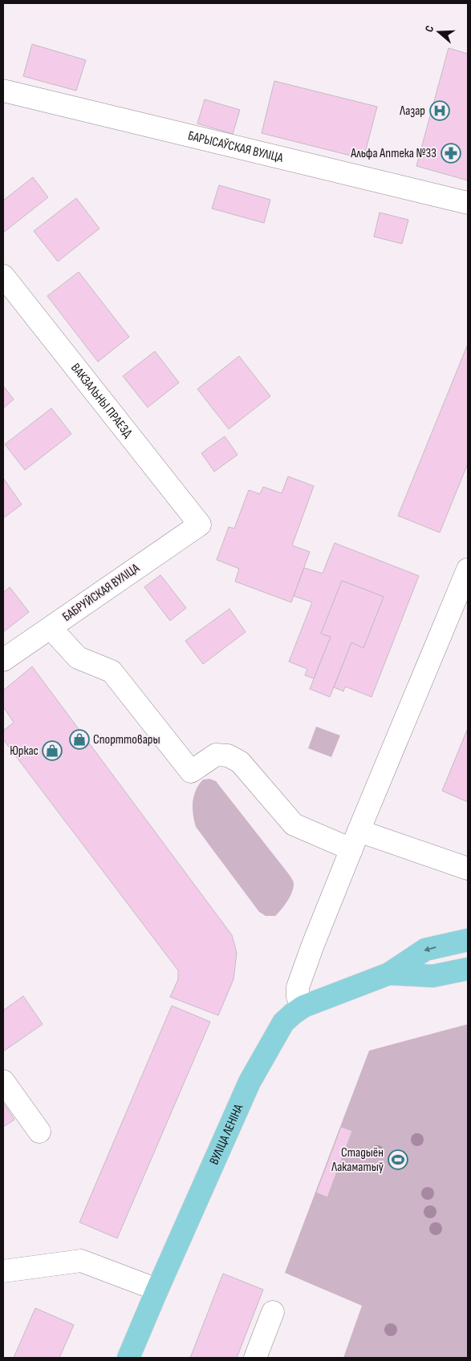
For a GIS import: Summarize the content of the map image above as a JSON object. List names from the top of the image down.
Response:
{
  "streets": {
    "main road": ["ВУЛІЦА ЛЕНІНА"],
    "street": ["БАРЫСАЎСКАЯ ВУЛІЦА", "ВАКЗАЛЬНЫ ПРАЕЗД", "БАБРУЙСКАЯ ВУЛІЦА"]
  },
  "crossings": [
    ["ВАКЗАЛЬНЫ ПРАЕЗД", "БАБРУЙСКАЯ ВУЛІЦА"]
  ],
  "places": {
    "hospital": ["Лазар"],
    "pharmacy": ["Альфа Аптека №33"],
    "shop": ["Спорттовары", "Юркас"],
    "sports": ["Стадыён Лакаматыў"]
  },
  "north": "left"
}
